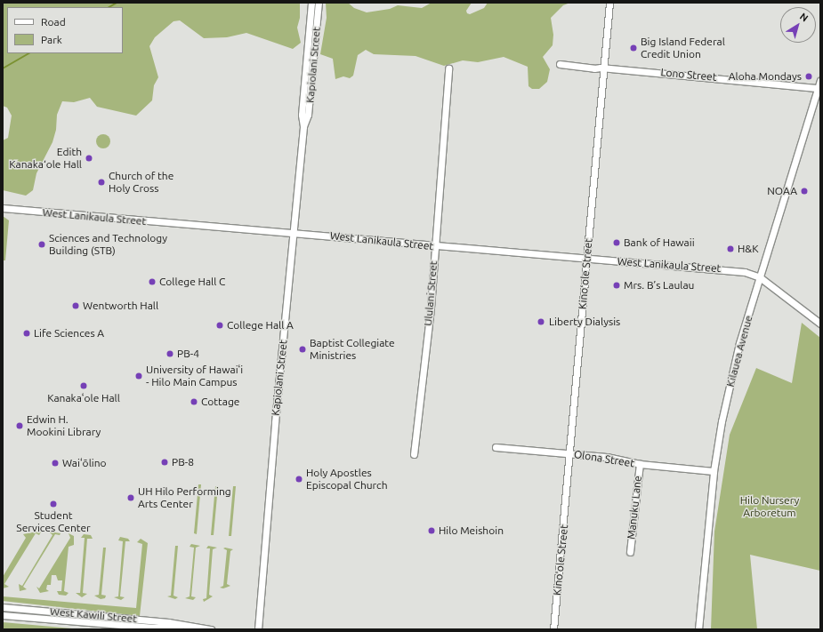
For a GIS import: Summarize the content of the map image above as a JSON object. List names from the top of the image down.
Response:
{
  "streets": {
    "street": [
      "Kapiolani Street",
      "Lono Street",
      "West Lanikaula Street",
      "Kinoʻole Street",
      "Ululani Street",
      "Kilauea Avenue",
      "Olona Street",
      "Manuku Lane",
      "West Kawili Street"
    ]
  },
  "crossings": [
    ["Kapiolani Street", "West Lanikaula Street"],
    ["Lono Street", "Kinoʻole Street"],
    ["Lono Street", "Kilauea Avenue"],
    ["West Lanikaula Street", "Kinoʻole Street"],
    ["West Lanikaula Street", "Ululani Street"],
    ["West Lanikaula Street", "Kilauea Avenue"],
    ["Kinoʻole Street", "Olona Street"],
    ["Kilauea Avenue", "Olona Street"],
    ["Olona Street", "Manuku Lane"]
  ],
  "parks": ["Hilo Nursery Arboretum"],
  "places": [
    "Big Island Federal Credit Union",
    "Aloha Mondays",
    "Edith Kanaka‘ole Hall",
    "Church of the Holy Cross",
    "NOAA",
    "Bank of Hawaii",
    "Sciences and Technology Building (STB)",
    "H&K",
    "College Hall C",
    "Mrs. B’s Laulau",
    "Wentworth Hall",
    "Liberty Dialysis",
    "College Hall A",
    "Life Sciences A",
    "Baptist Collegiate Ministries",
    "PB-4",
    "University of Hawaiʻi - Hilo Main Campus",
    "Kanakaʻole Hall",
    "Cottage",
    "Edwin H. Mookini Library",
    "PB-8",
    "Waiʻōlino",
    "Holy Apostles Episcopal Church",
    "UH Hilo Performing Arts Center",
    "Student Services Center",
    "Hilo Meishoin"
  ],
  "legend": ["Road", "Park"],
  "north": "top right"
}
